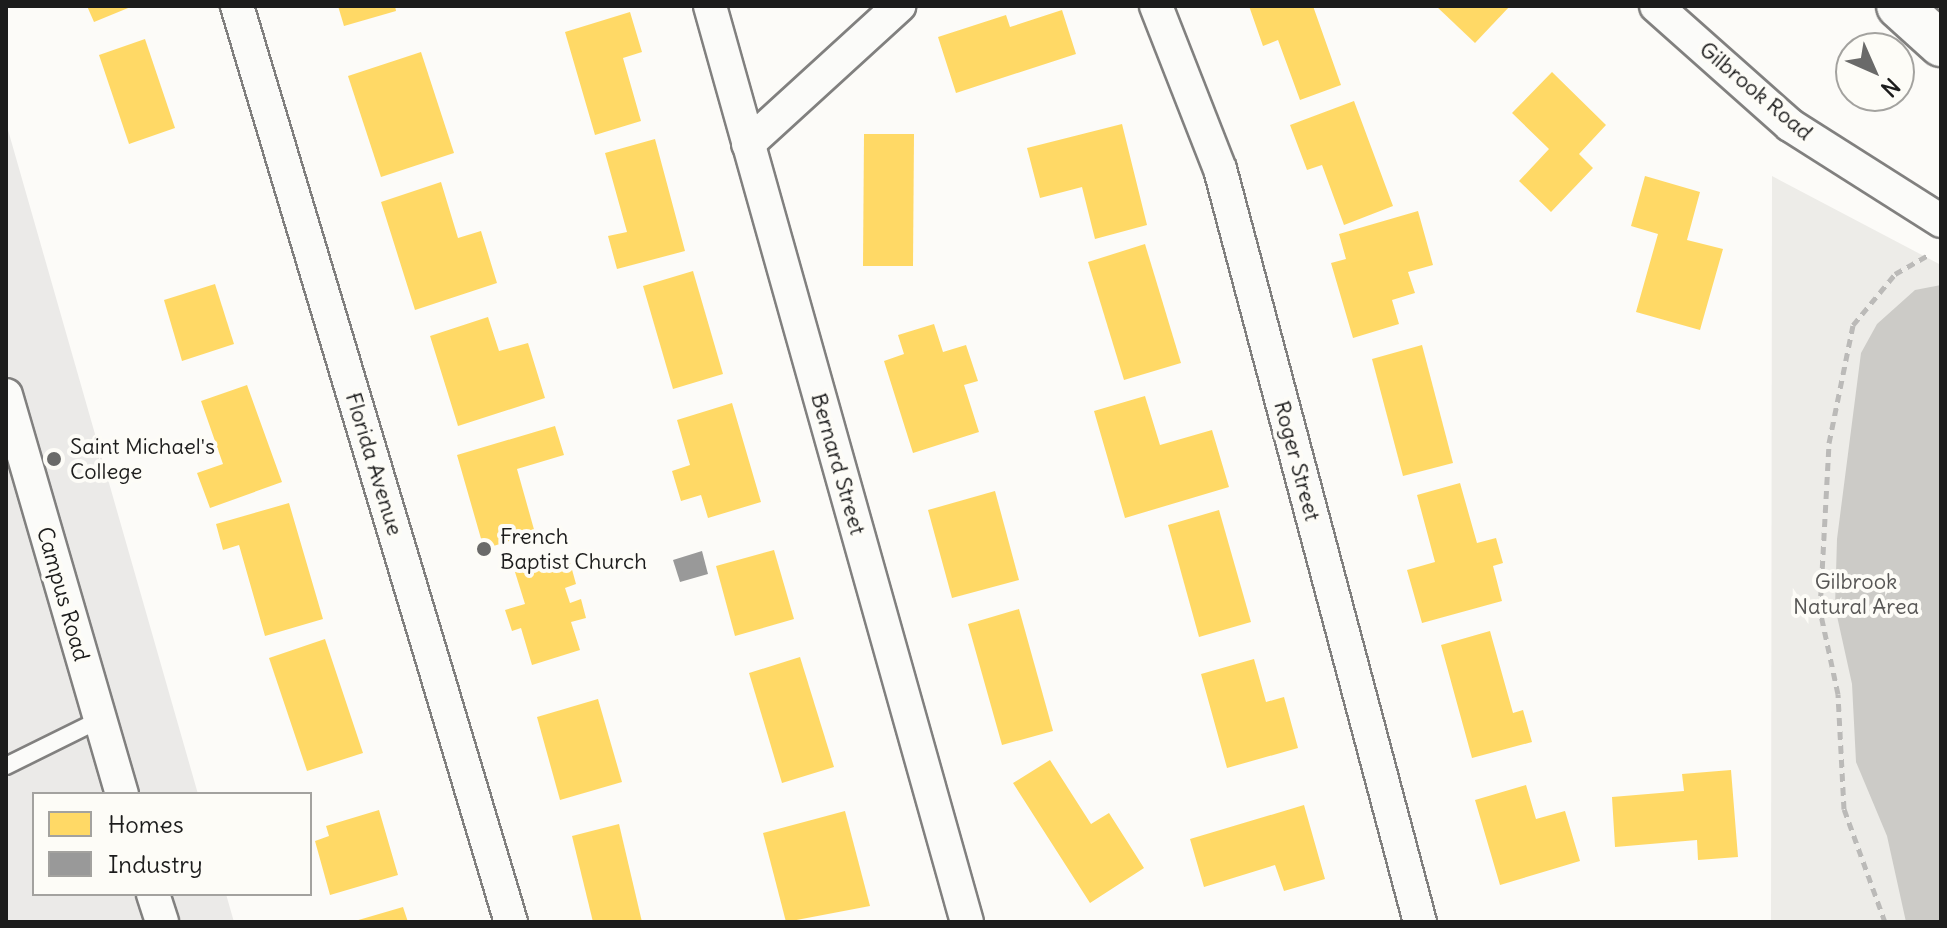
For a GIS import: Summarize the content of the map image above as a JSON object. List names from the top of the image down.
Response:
{
  "streets": {
    "street": [
      "Gilbrook Road",
      "Roger Street",
      "Florida Avenue",
      "Bernard Street",
      "Campus Road"
    ]
  },
  "parks": ["Gilbrook Natural Area"],
  "places": ["Saint Michael's College", "French Baptist Church"],
  "legend": ["Homes", "Industry"],
  "north": "bottom right"
}
